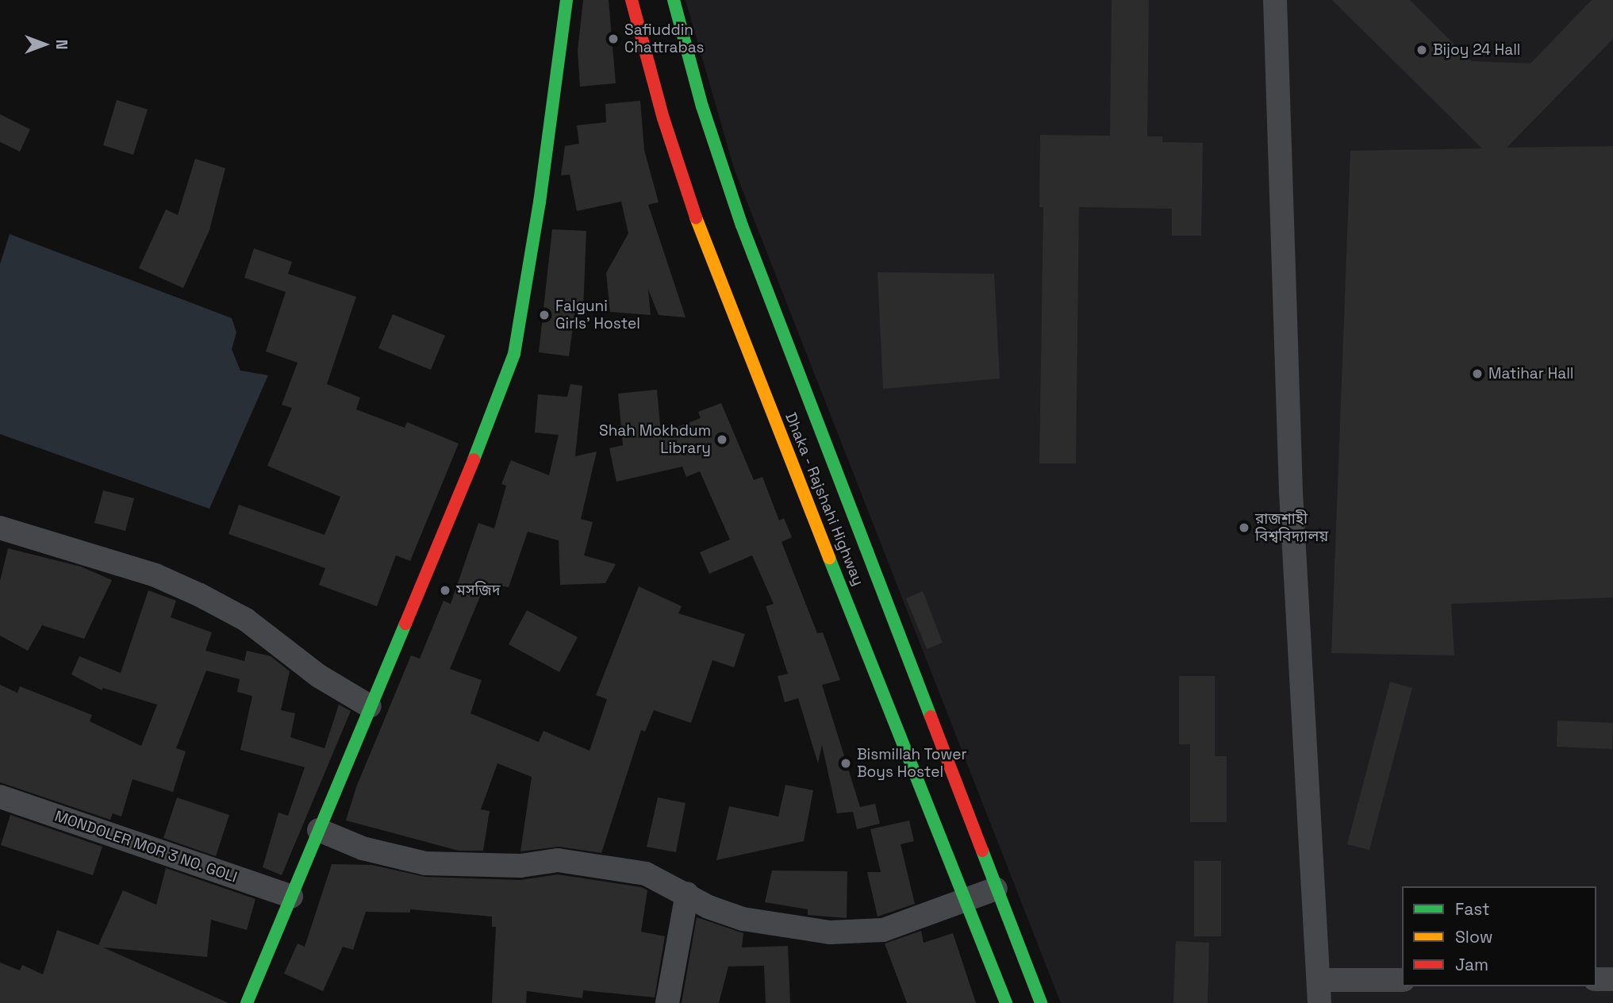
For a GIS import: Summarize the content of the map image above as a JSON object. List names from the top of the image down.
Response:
{
  "streets": {
    "main road": ["Dhaka - Rajshahi Highway"],
    "street": ["MONDOLER MOR 3 NO. GOLI"]
  },
  "places": [
    "Safiuddin Chattrabas",
    "Bijoy 24 Hall",
    "Falguni Girls' Hostel",
    "Matihar Hall",
    "Shah Mokhdum Library",
    "রাজশাহী বিশ্ববিদ্যালয়",
    "মসজিদ",
    "Bismillah Tower Boys Hostel"
  ],
  "legend": ["Fast", "Slow", "Jam"],
  "north": "right"
}
